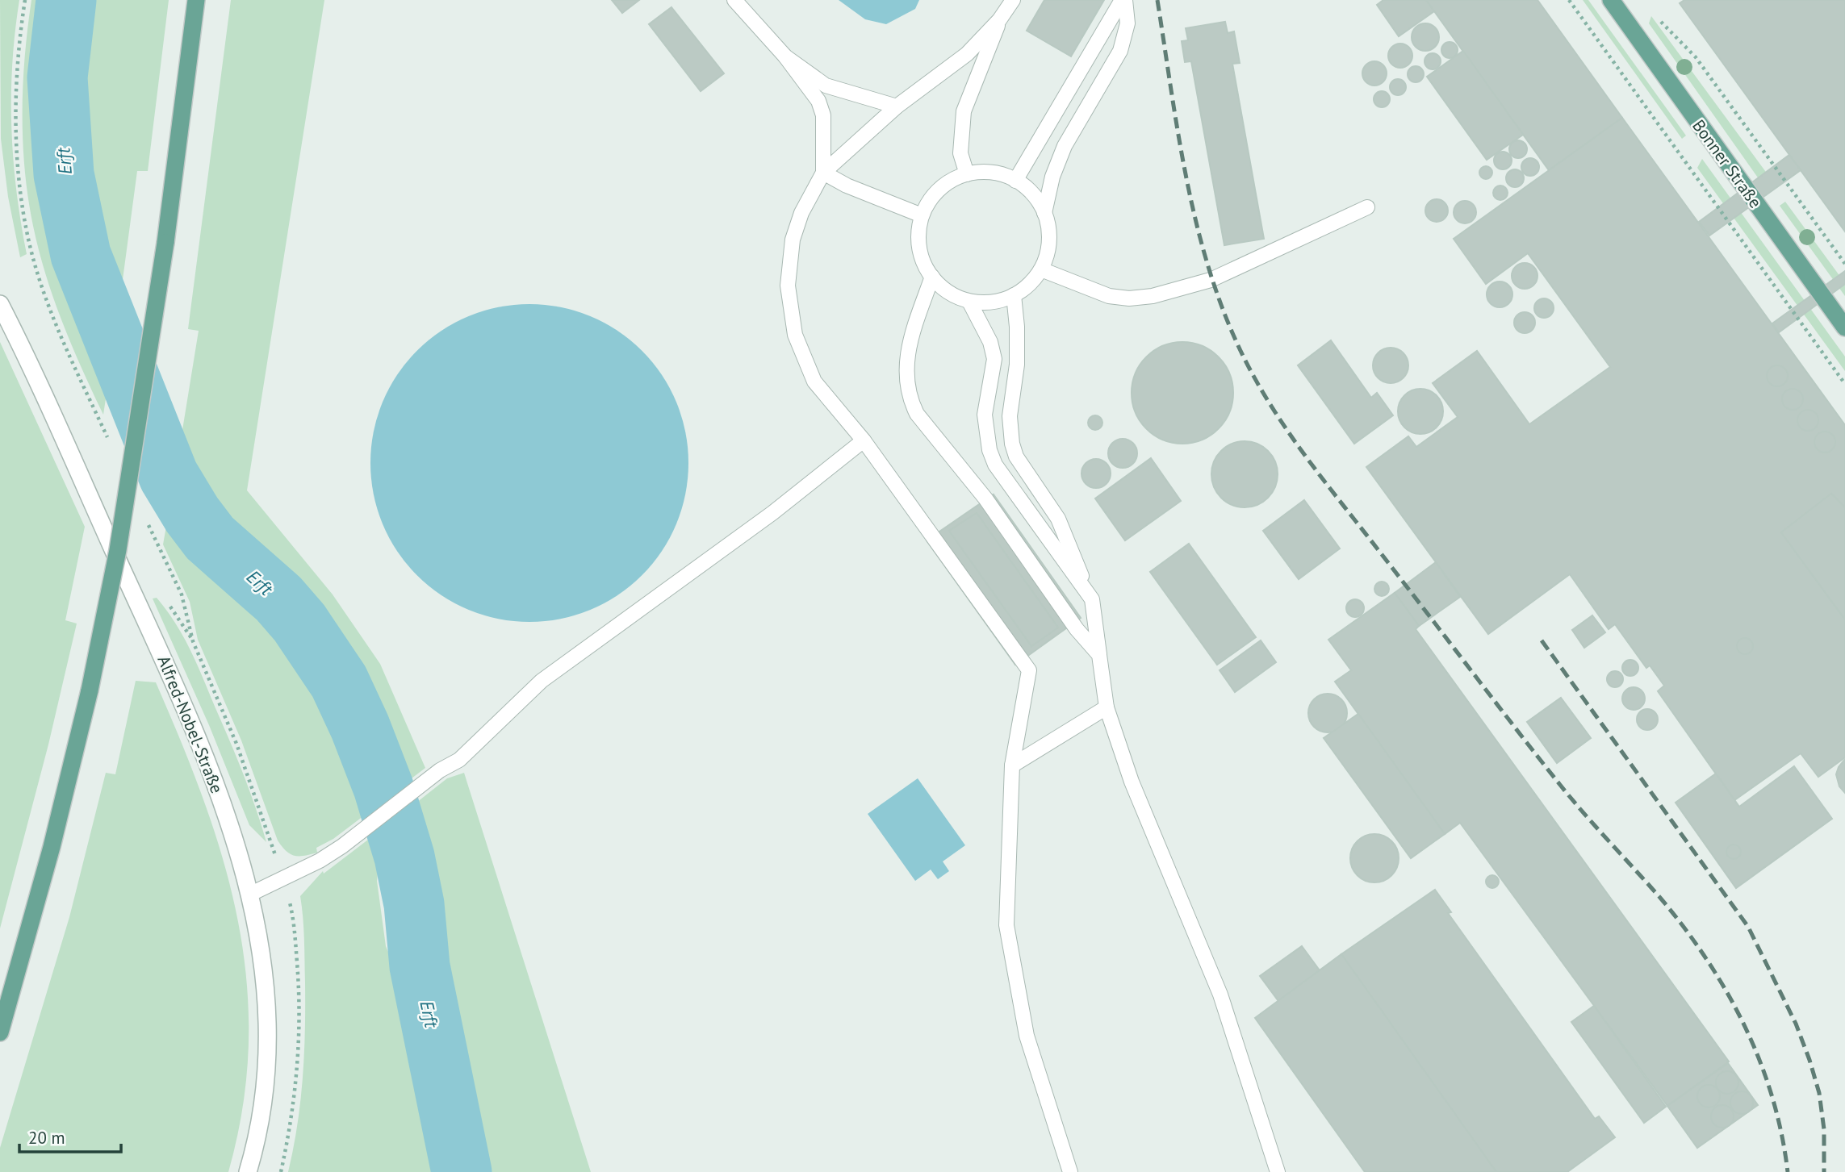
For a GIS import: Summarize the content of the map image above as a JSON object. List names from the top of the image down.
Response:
{
  "streets": {
    "main road": ["Bonner Straße"],
    "street": ["Alfred-Nobel-Straße"]
  },
  "water": ["Erft"],
  "scale_bar": "20 m"
}
